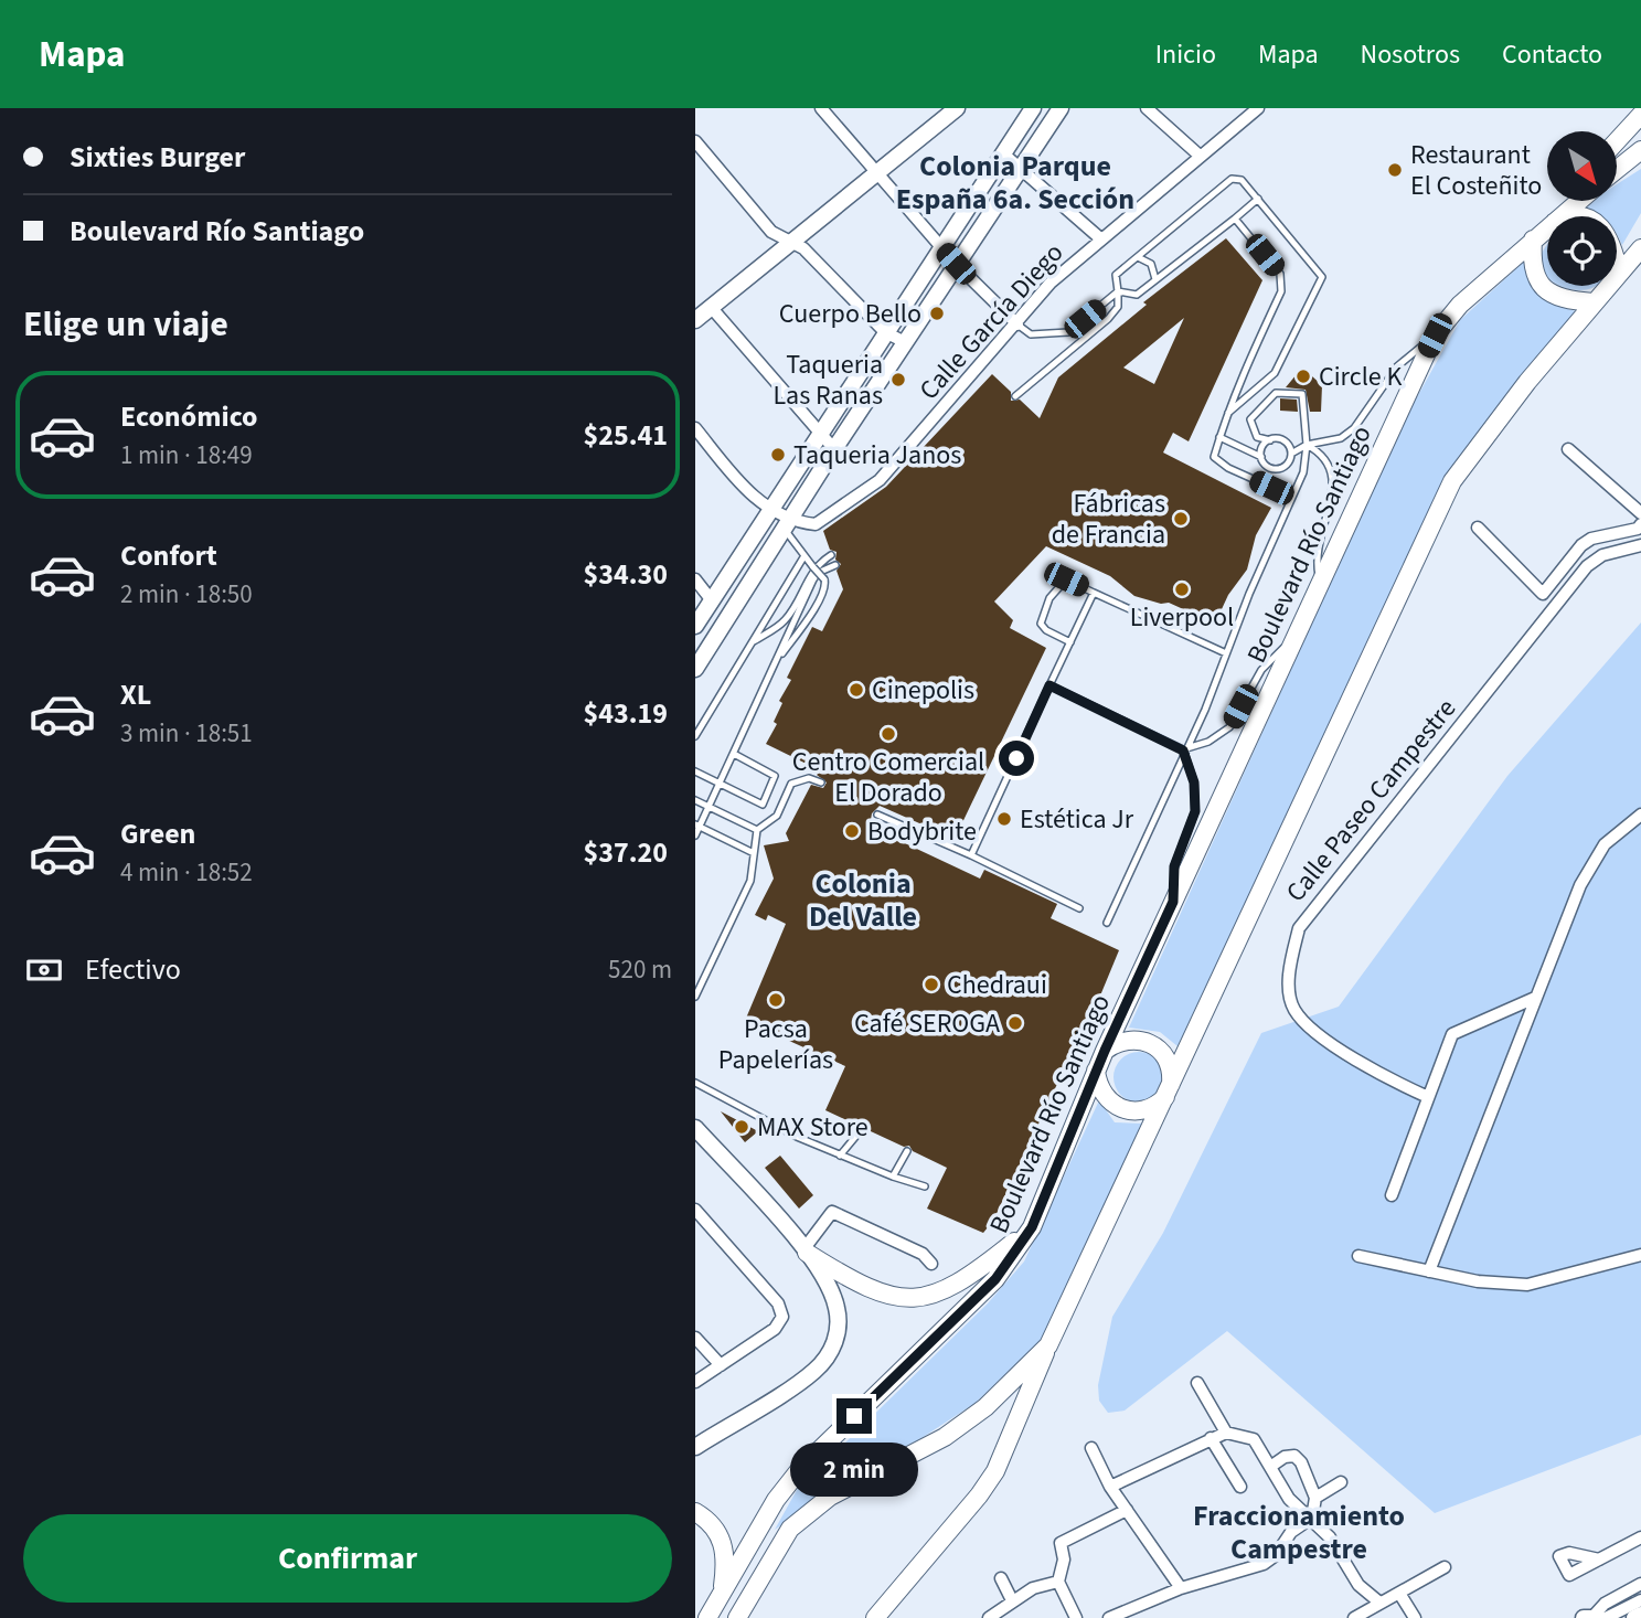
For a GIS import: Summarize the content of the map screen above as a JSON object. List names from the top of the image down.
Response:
{
  "streets": {
    "main road": ["Boulevard Río Santiago"],
    "street": ["Calle García Diego", "Calle Paseo Campestre"]
  },
  "districts": ["Colonia Parque España 6a. Sección", "Colonia Del Valle", "Fraccionamiento Campestre"],
  "places": [
    "Restaurant El Costeñito",
    "Cuerpo Bello",
    "Circle K",
    "Taqueria Las Ranas",
    "Taqueria Janos",
    "Fábricas de Francia",
    "Liverpool",
    "Cinepolis",
    "Centro Comercial El Dorado",
    "Estética Jr",
    "Bodybrite",
    "Chedraui",
    "Pacsa Papelerías",
    "Café SEROGA",
    "MAX Store"
  ],
  "north": "bottom right",
  "page": {
    "header": "Mapa",
    "nav": [
      "Inicio",
      "Mapa",
      "Nosotros",
      "Contacto"
    ],
    "banner": ["Sixties Burger", "Boulevard Río Santiago"],
    "heading": "Elige un viaje",
    "list": [
      {
        "name": "Económico",
        "note": "1 min · 18:49",
        "value": "$25.41"
      },
      {
        "name": "Confort",
        "note": "2 min · 18:50",
        "value": "$34.30"
      },
      {
        "name": "XL",
        "note": "3 min · 18:51",
        "value": "$43.19"
      },
      {
        "name": "Green",
        "note": "4 min · 18:52",
        "value": "$37.20"
      }
    ],
    "pay": ["Efectivo", "520 m"],
    "bubble": "2 min",
    "buttons": "Confirmar"
  }
}
